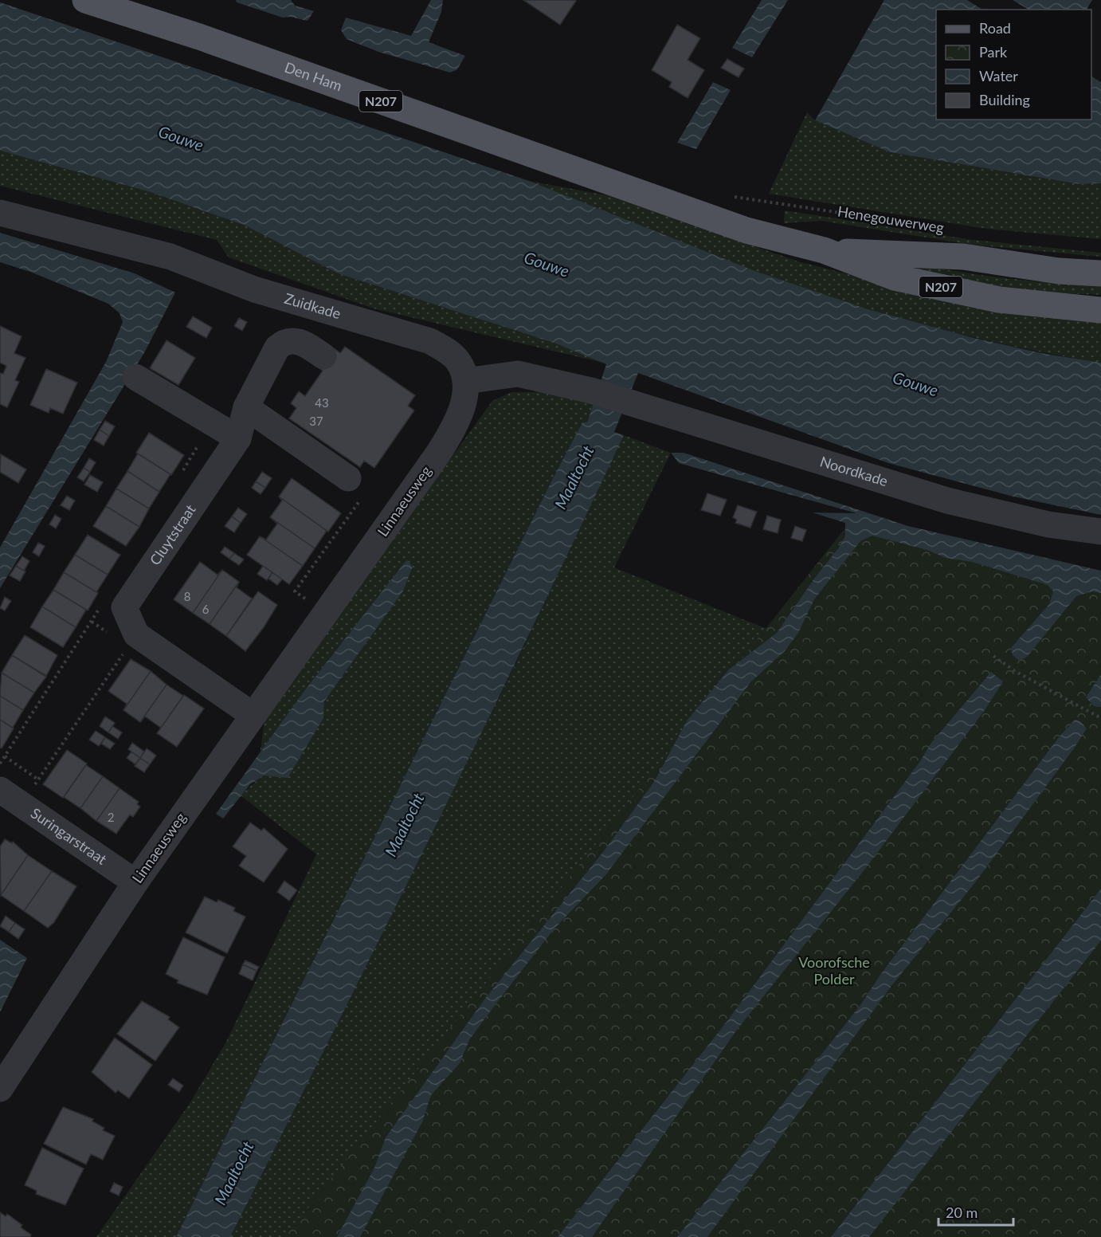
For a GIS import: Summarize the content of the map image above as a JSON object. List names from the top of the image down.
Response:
{
  "streets": {
    "main road": ["Den Ham", "N207", "Henegouwerweg"],
    "street": [
      "Zuidkade",
      "Noordkade",
      "Linnaeusweg",
      "Cluytstraat",
      "Suringarstraat"
    ]
  },
  "crossings": [
    ["Den Ham", "Henegouwerweg"],
    ["Zuidkade", "Noordkade"],
    ["Zuidkade", "Linnaeusweg"],
    ["Noordkade", "Linnaeusweg"],
    ["Linnaeusweg", "Suringarstraat"]
  ],
  "water": ["Gouwe", "Maaltocht"],
  "parks": ["Voorofsche Polder"],
  "house_numbers": [
    "43",
    "37",
    "8",
    "6",
    "2"
  ],
  "legend": [
    "Road",
    "Park",
    "Water",
    "Building"
  ],
  "scale_bar": "20 m"
}
